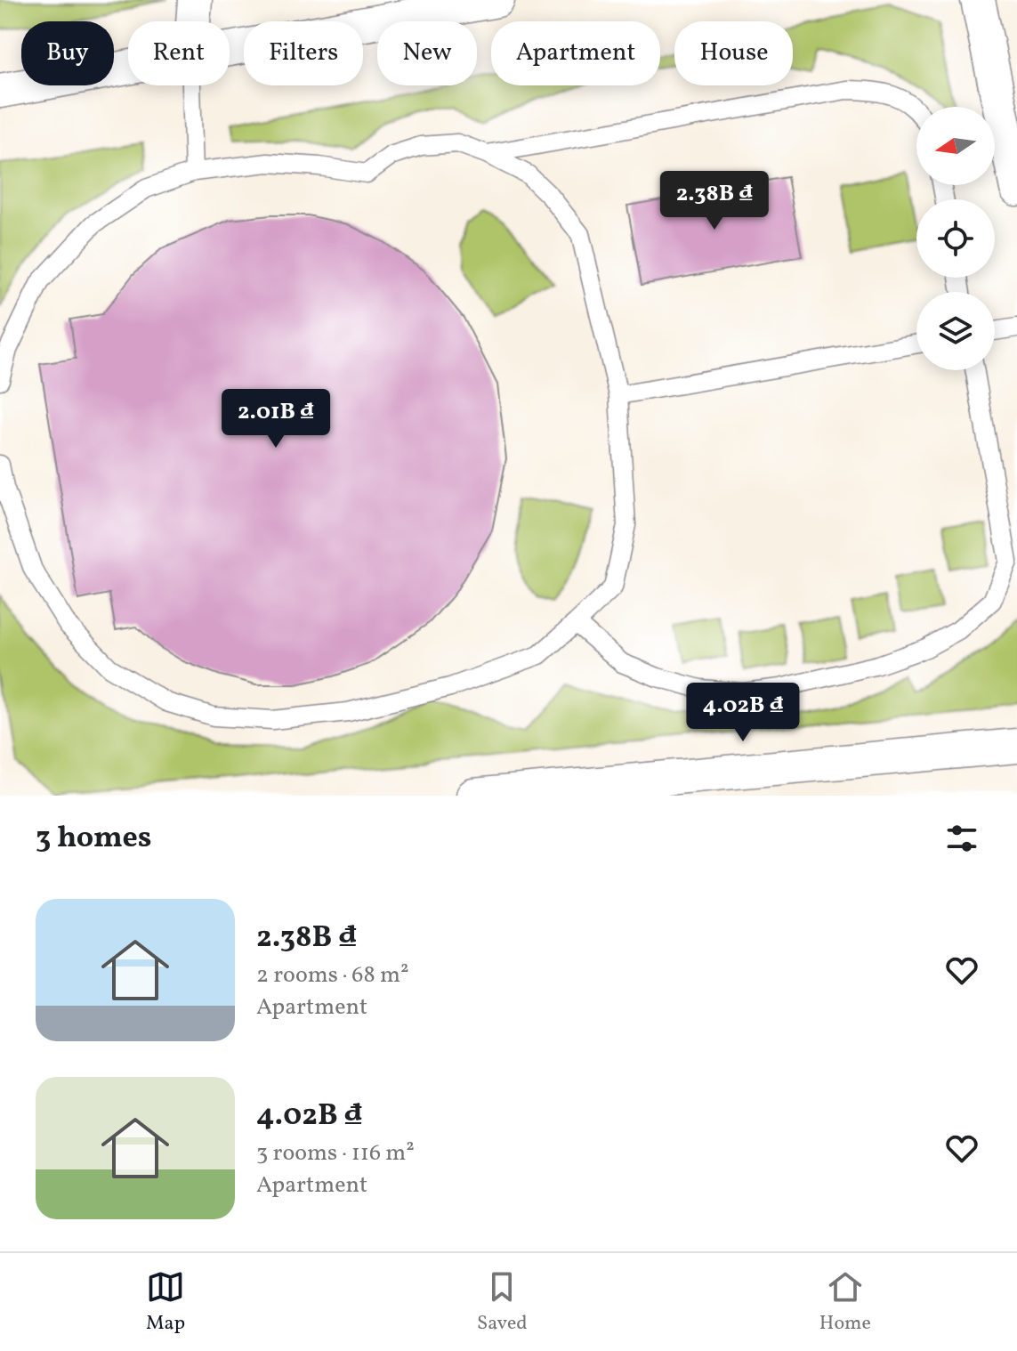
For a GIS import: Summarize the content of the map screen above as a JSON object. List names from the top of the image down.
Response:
{
  "north": "left",
  "page": {
    "chip": [
      "Buy",
      "Rent",
      "Filters",
      "New",
      "Apartment",
      "House"
    ],
    "price": ["2.38B ₫", "2.01B ₫", "4.02B ₫"],
    "heading": "3 homes",
    "list": [
      {
        "name": "2.38B ₫",
        "note": "2 rooms · 68 m² · Apartment"
      },
      {
        "name": "4.02B ₫",
        "note": "3 rooms · 116 m² · Apartment"
      }
    ],
    "tabs": ["Map", "Saved", "Home"]
  }
}
